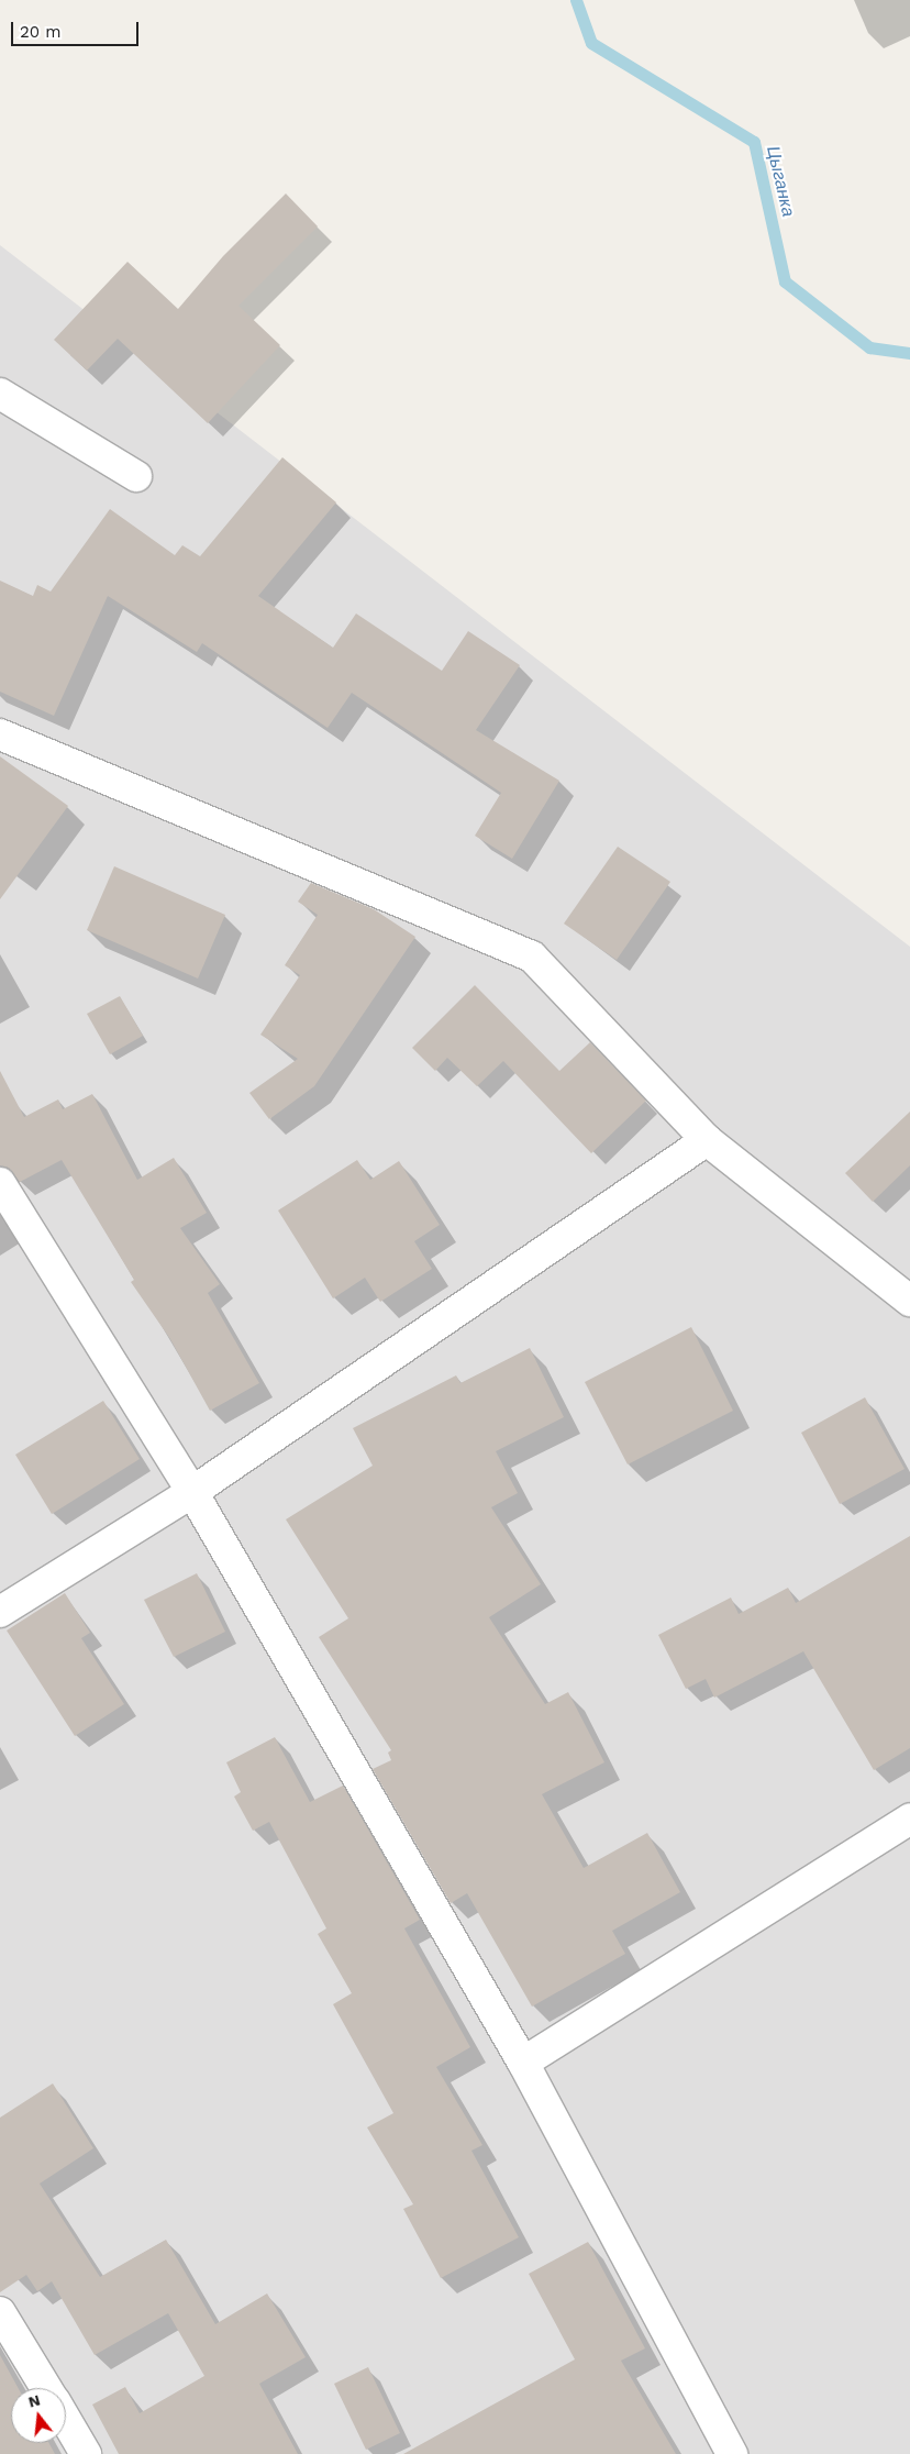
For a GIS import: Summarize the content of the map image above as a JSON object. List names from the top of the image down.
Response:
{
  "water": ["Цыганка"],
  "scale_bar": "20 m",
  "north": "top"
}
